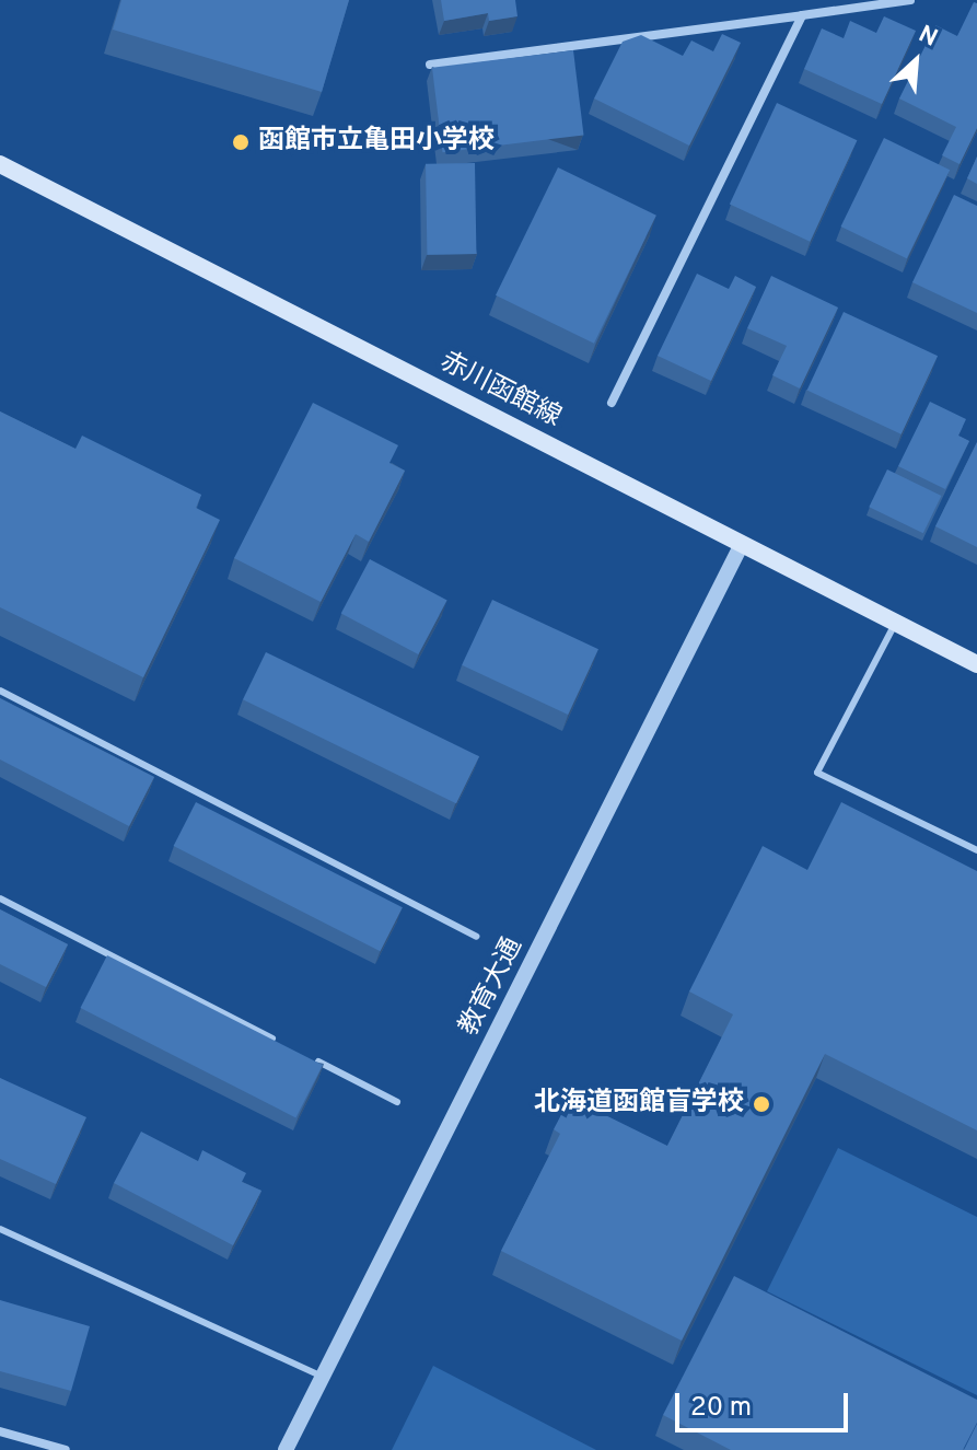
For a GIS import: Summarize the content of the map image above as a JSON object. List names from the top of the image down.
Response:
{
  "streets": {
    "main road": ["赤川函館線"],
    "street": ["教育大通"]
  },
  "crossings": [
    ["赤川函館線", "教育大通"]
  ],
  "places": ["函館市立亀田小学校", "北海道函館盲学校"],
  "scale_bar": "20 m",
  "north": "top right"
}
